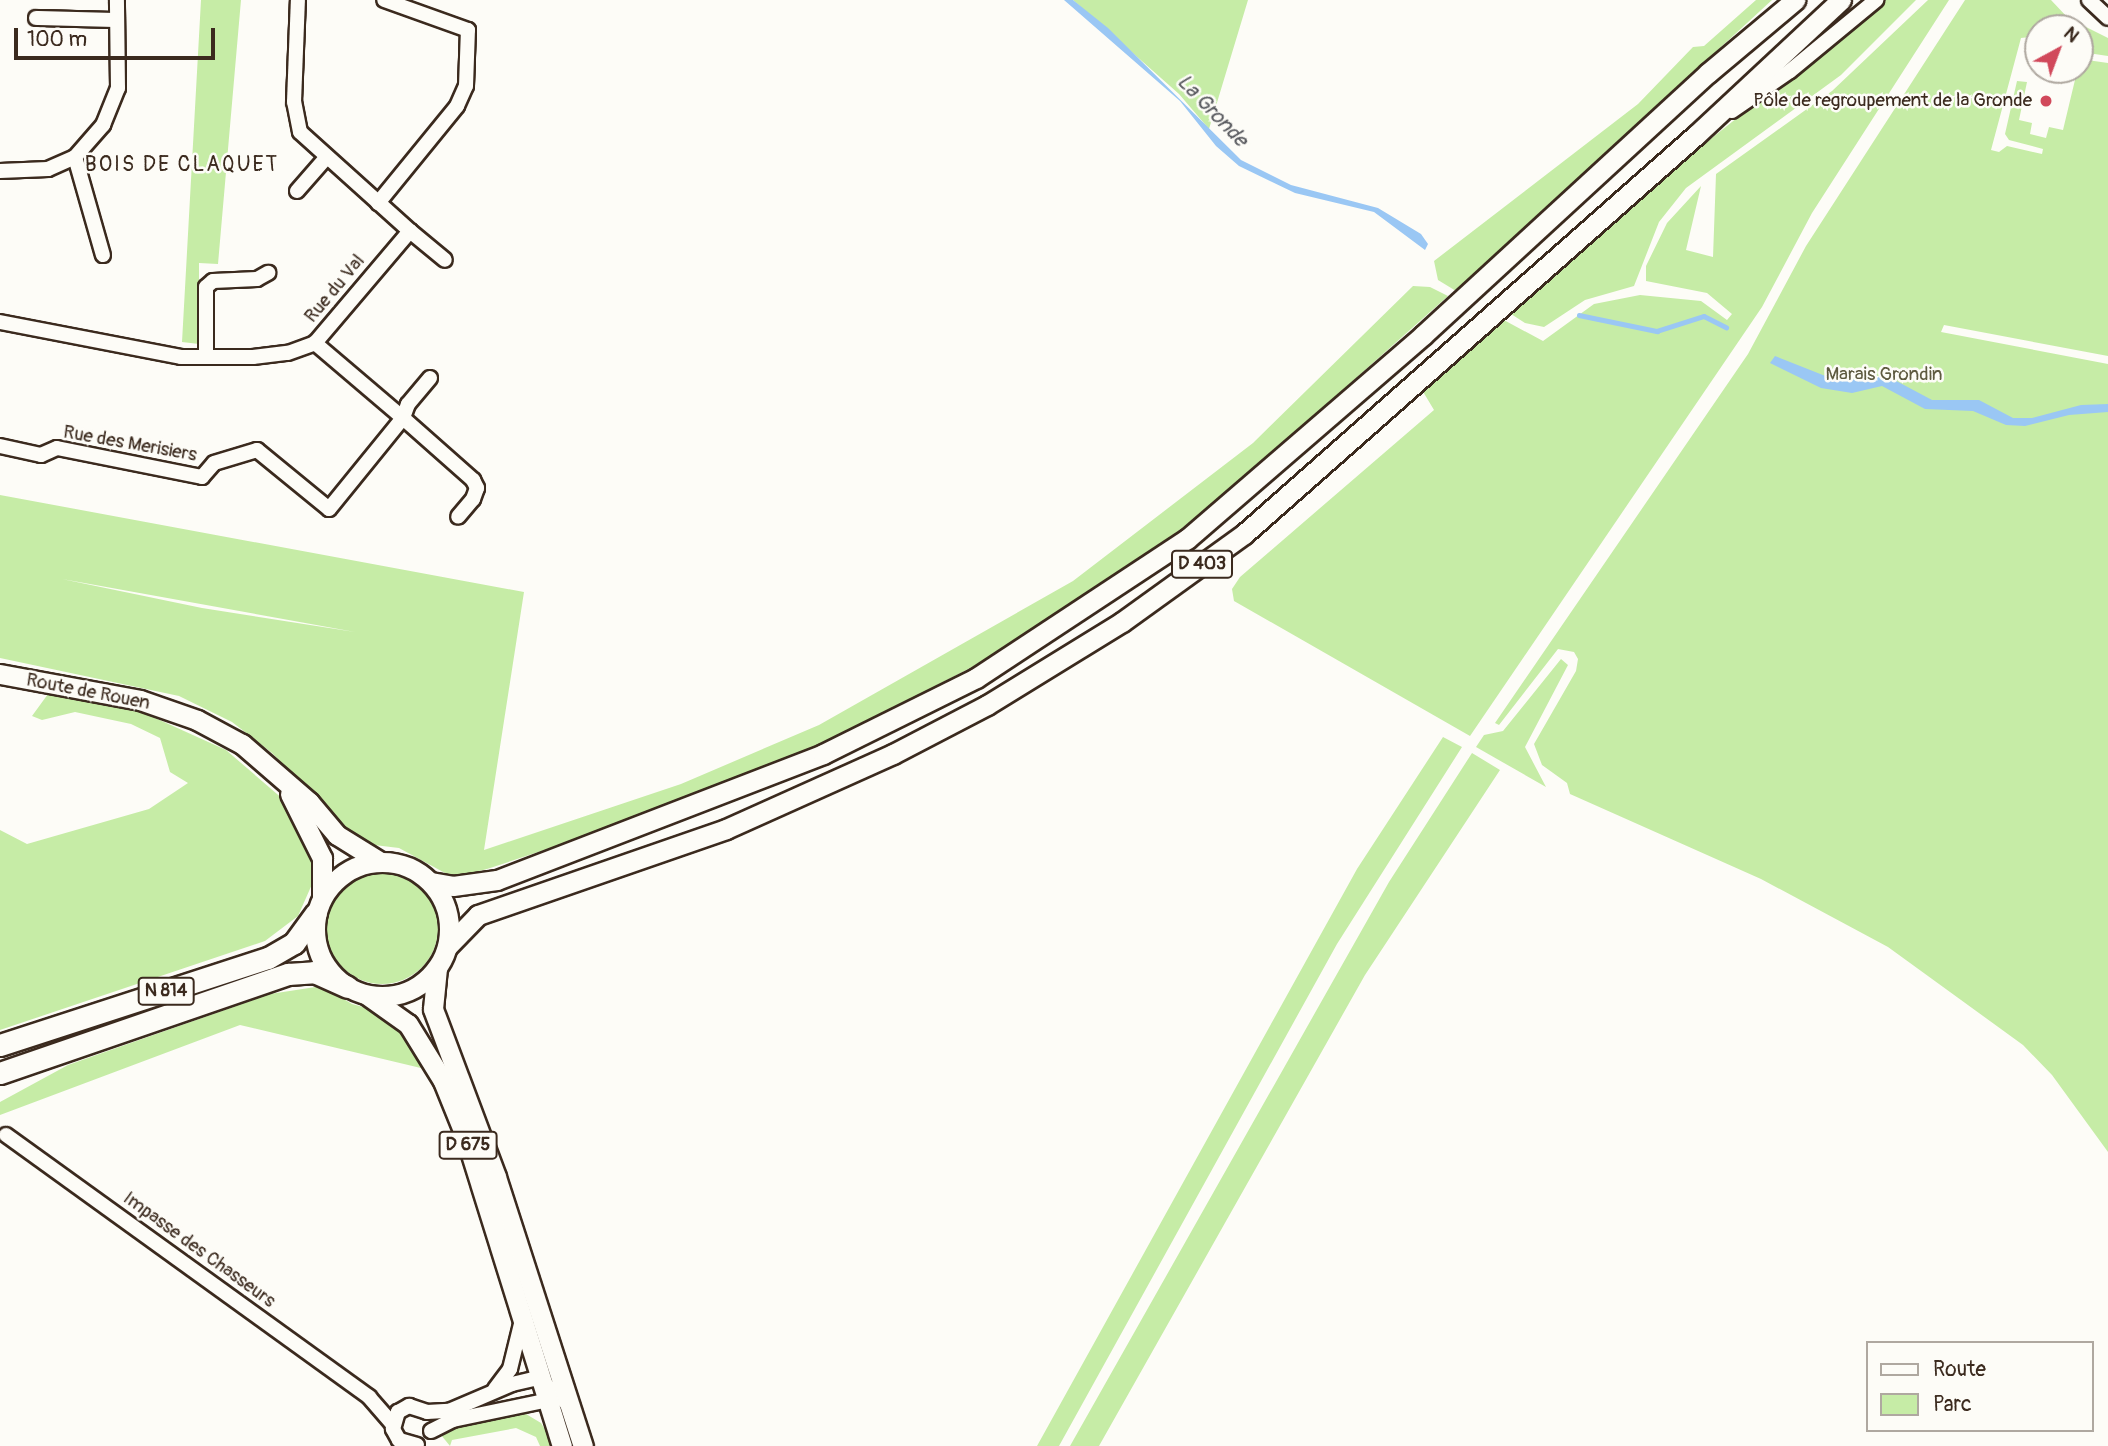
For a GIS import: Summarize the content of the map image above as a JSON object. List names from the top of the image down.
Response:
{
  "streets": {
    "highway": ["N 814"],
    "main road": ["D 403", "Route de Rouen", "D 675"],
    "street": ["Rue du Val", "Rue des Merisiers", "Impasse des Chasseurs"]
  },
  "crossings": [
    ["D 403", "Route de Rouen"],
    ["D 403", "N 814"],
    ["D 403", "D 675"],
    ["Route de Rouen", "N 814"],
    ["Route de Rouen", "D 675"],
    ["N 814", "D 675"]
  ],
  "districts": ["BOIS DE CLAQUET"],
  "water": ["La Gronde"],
  "parks": ["Marais Grondin"],
  "places": ["Pôle de regroupement de la Gronde"],
  "legend": ["Route", "Parc"],
  "scale_bar": "100 m",
  "north": "top right"
}
